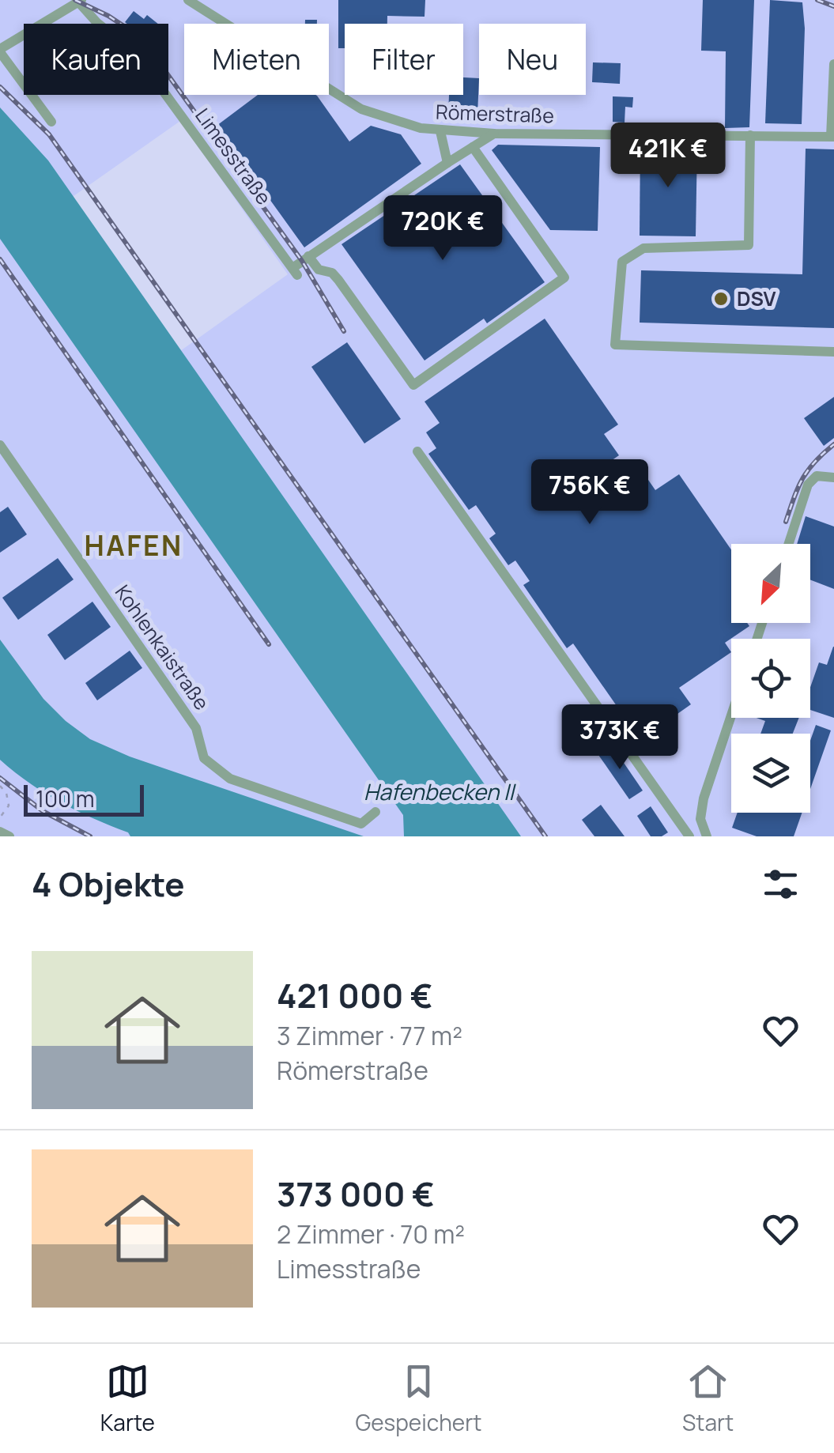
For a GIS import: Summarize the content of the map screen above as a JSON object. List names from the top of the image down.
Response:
{
  "streets": {
    "street": ["Römerstraße", "Limesstraße", "Kohlenkaistraße"]
  },
  "districts": ["HAFEN"],
  "water": ["Hafenbecken II"],
  "places": ["DSV"],
  "scale_bar": "100 m",
  "north": "bottom left",
  "page": {
    "chip": [
      "Kaufen",
      "Mieten",
      "Filter",
      "Neu"
    ],
    "price": [
      "421K €",
      "720K €",
      "756K €",
      "373K €"
    ],
    "scale": "100 m",
    "heading": "4 Objekte",
    "list": [
      {
        "name": "421 000 €",
        "note": "3 Zimmer · 77 m² · Römerstraße"
      },
      {
        "name": "373 000 €",
        "note": "2 Zimmer · 70 m² · Limesstraße"
      }
    ],
    "tabs": ["Karte", "Gespeichert", "Start"]
  }
}
